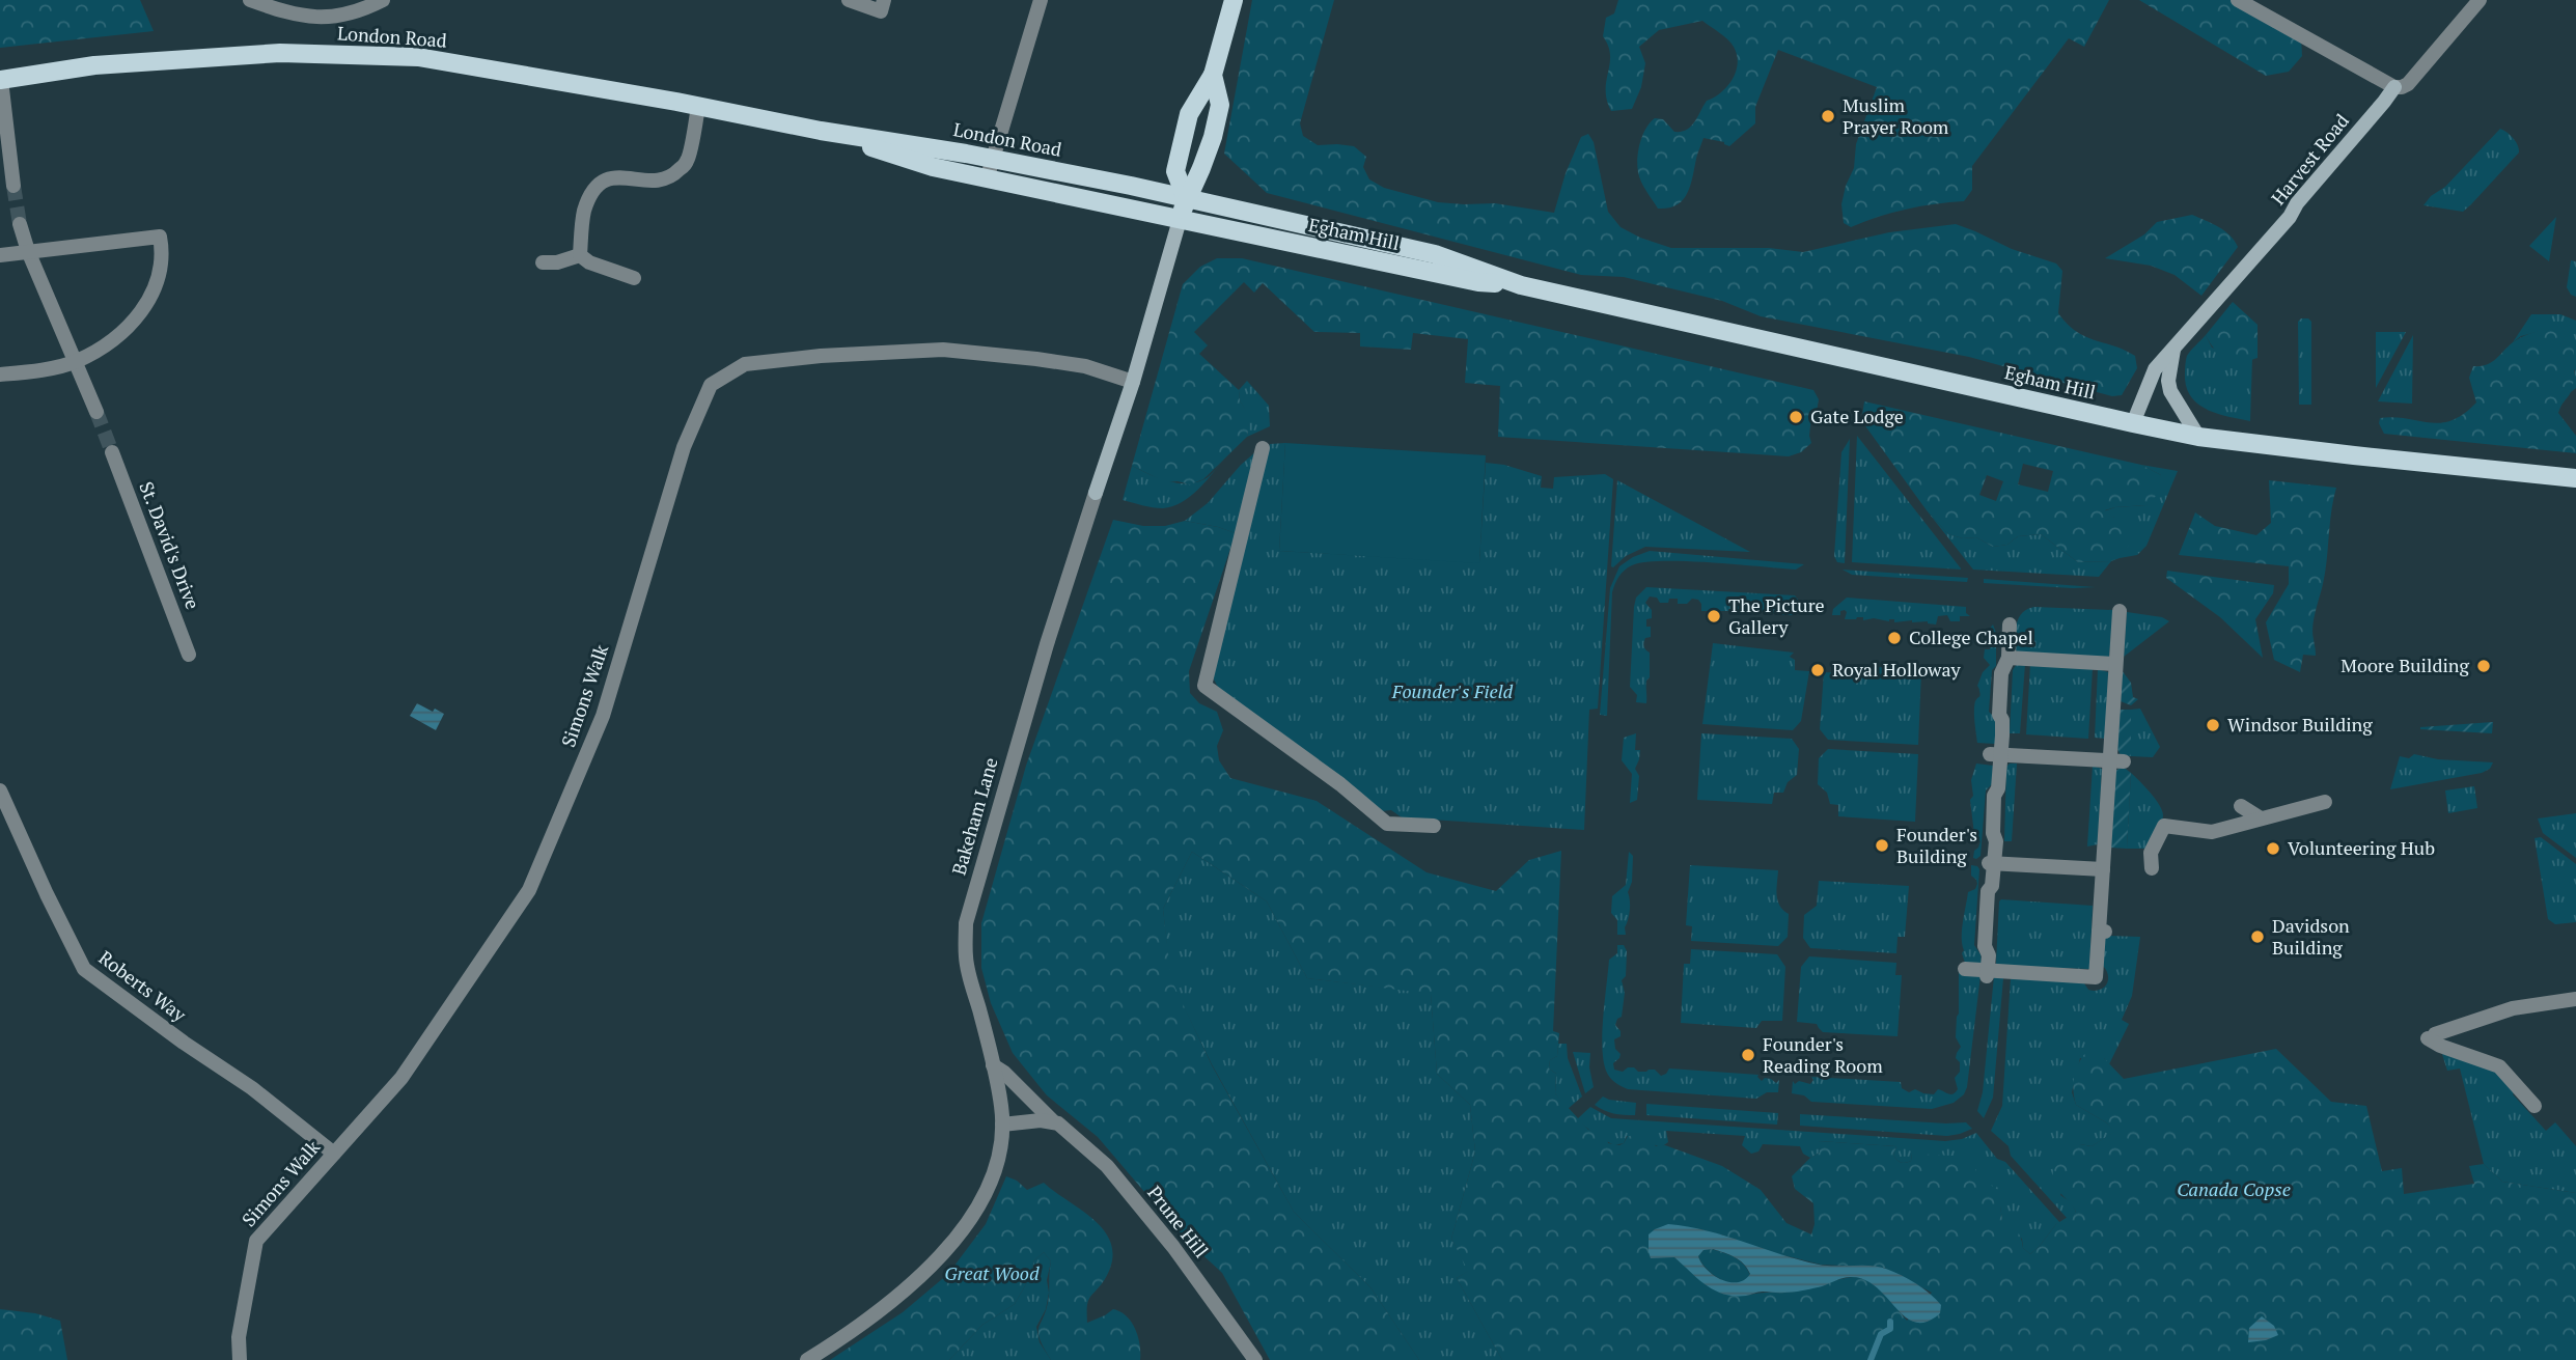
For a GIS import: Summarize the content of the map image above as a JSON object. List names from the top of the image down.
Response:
{
  "streets": {
    "main road": ["London Road", "Egham Hill"],
    "street": [
      "Harvest Road",
      "St. David's Drive",
      "Simons Walk",
      "Bakeham Lane",
      "Roberts Way",
      "Prune Hill"
    ]
  },
  "crossings": [
    ["London Road", "Egham Hill"],
    ["London Road", "Bakeham Lane"],
    ["Harvest Road", "Egham Hill"],
    ["Egham Hill", "Bakeham Lane"],
    ["Simons Walk", "Bakeham Lane"],
    ["Simons Walk", "Roberts Way"],
    ["Bakeham Lane", "Prune Hill"]
  ],
  "parks": ["Founder's Field", "Canada Copse", "Great Wood"],
  "places": [
    "Muslim Prayer Room",
    "Gate Lodge",
    "The Picture Gallery",
    "College Chapel",
    "Moore Building",
    "Royal Holloway",
    "Windsor Building",
    "Founder's Building",
    "Volunteering Hub",
    "Davidson Building",
    "Founder's Reading Room"
  ]
}
